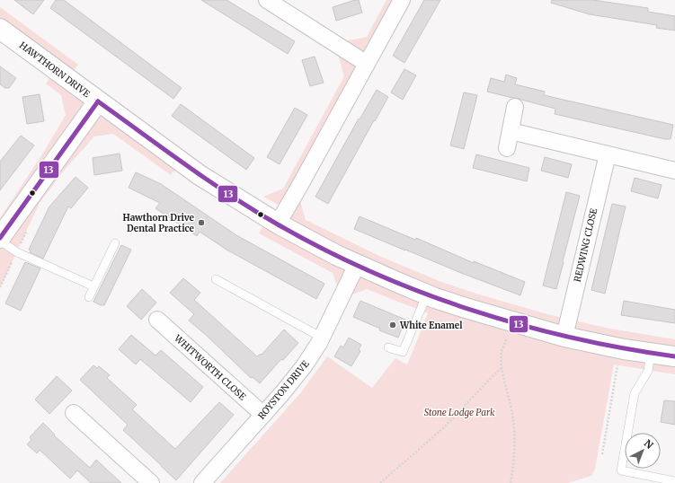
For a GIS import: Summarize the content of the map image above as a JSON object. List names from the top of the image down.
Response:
{
  "streets": {
    "street": [
      "HAWTHORN DRIVE",
      "REDWING CLOSE",
      "WHITWORTH CLOSE",
      "ROYSTON DRIVE"
    ]
  },
  "crossings": [
    ["HAWTHORN DRIVE", "REDWING CLOSE"],
    ["HAWTHORN DRIVE", "ROYSTON DRIVE"],
    ["WHITWORTH CLOSE", "ROYSTON DRIVE"]
  ],
  "parks": ["Stone Lodge Park"],
  "places": ["Hawthorn Drive Dental Practice", "White Enamel"],
  "lines": ["transit line 13"],
  "north": "top right"
}
